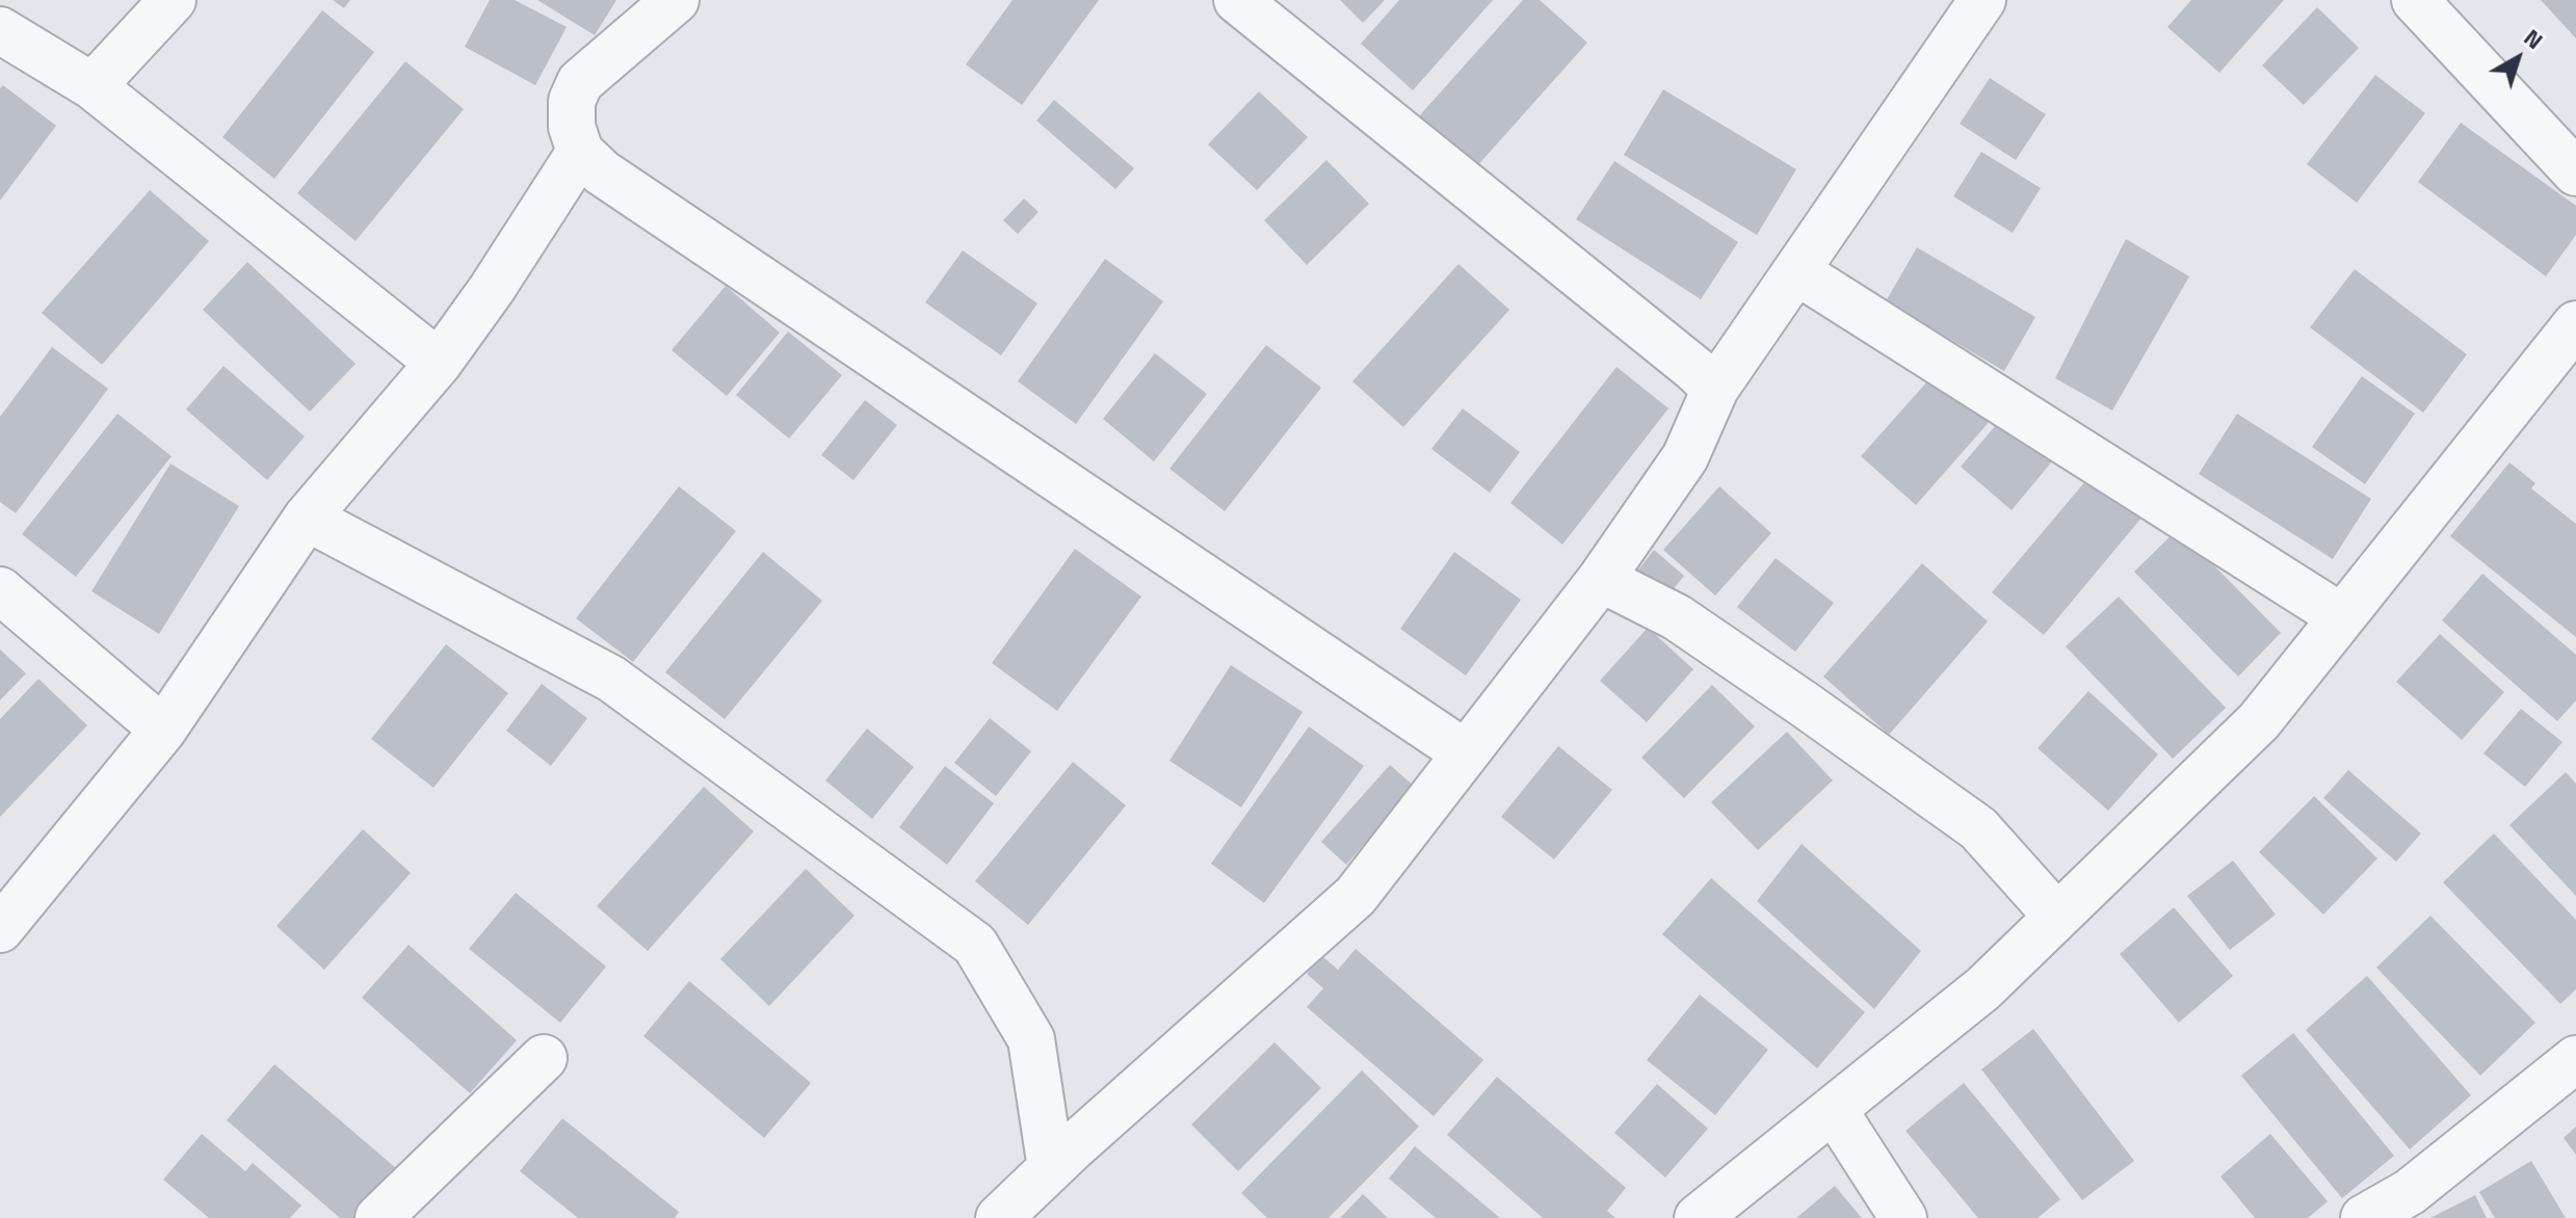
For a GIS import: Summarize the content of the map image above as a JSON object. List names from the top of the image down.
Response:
{
  "north": "top right"
}
